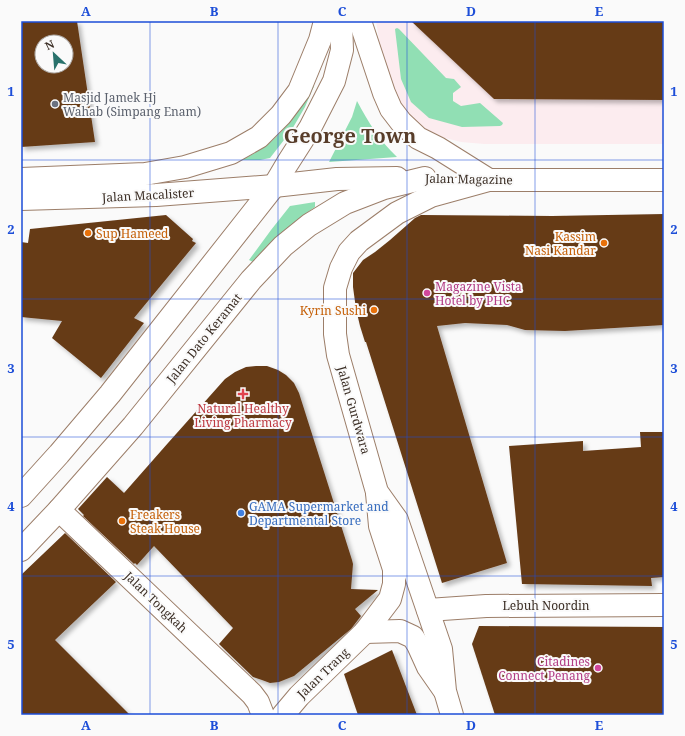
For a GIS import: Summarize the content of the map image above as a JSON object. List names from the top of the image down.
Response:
{
  "streets": {
    "main road": [
      "Jalan Magazine",
      "Jalan Macalister",
      "Jalan Dato Keramat",
      "Jalan Gurdwara",
      "Jalan Tongkah",
      "Lebuh Noordin",
      "Jalan Trang"
    ]
  },
  "crossings": [
    ["Jalan Magazine", "Jalan Macalister"],
    ["Jalan Magazine", "Jalan Dato Keramat"],
    ["Jalan Magazine", "Jalan Gurdwara"],
    ["Jalan Dato Keramat", "Jalan Tongkah"],
    ["Jalan Gurdwara", "Lebuh Noordin"],
    ["Jalan Gurdwara", "Jalan Trang"]
  ],
  "districts": ["George Town"],
  "places": {
    "other": [
      "Masjid Jamek Hj Wahab (Simpang Enam)",
      "Sup Hameed",
      "Kassim Nasi Kandar",
      "Magazine Vista Hotel by PHC",
      "Kyrin Sushi",
      "GAMA Supermarket and Departmental Store",
      "Freakers Steak House",
      "Citadines Connect Penang"
    ],
    "health": ["Natural Healthy Living Pharmacy"]
  },
  "north": "top left",
  "grid": {
    "columns": [
      "A",
      "B",
      "C",
      "D",
      "E"
    ],
    "rows": [
      "1",
      "2",
      "3",
      "4",
      "5"
    ]
  }
}
